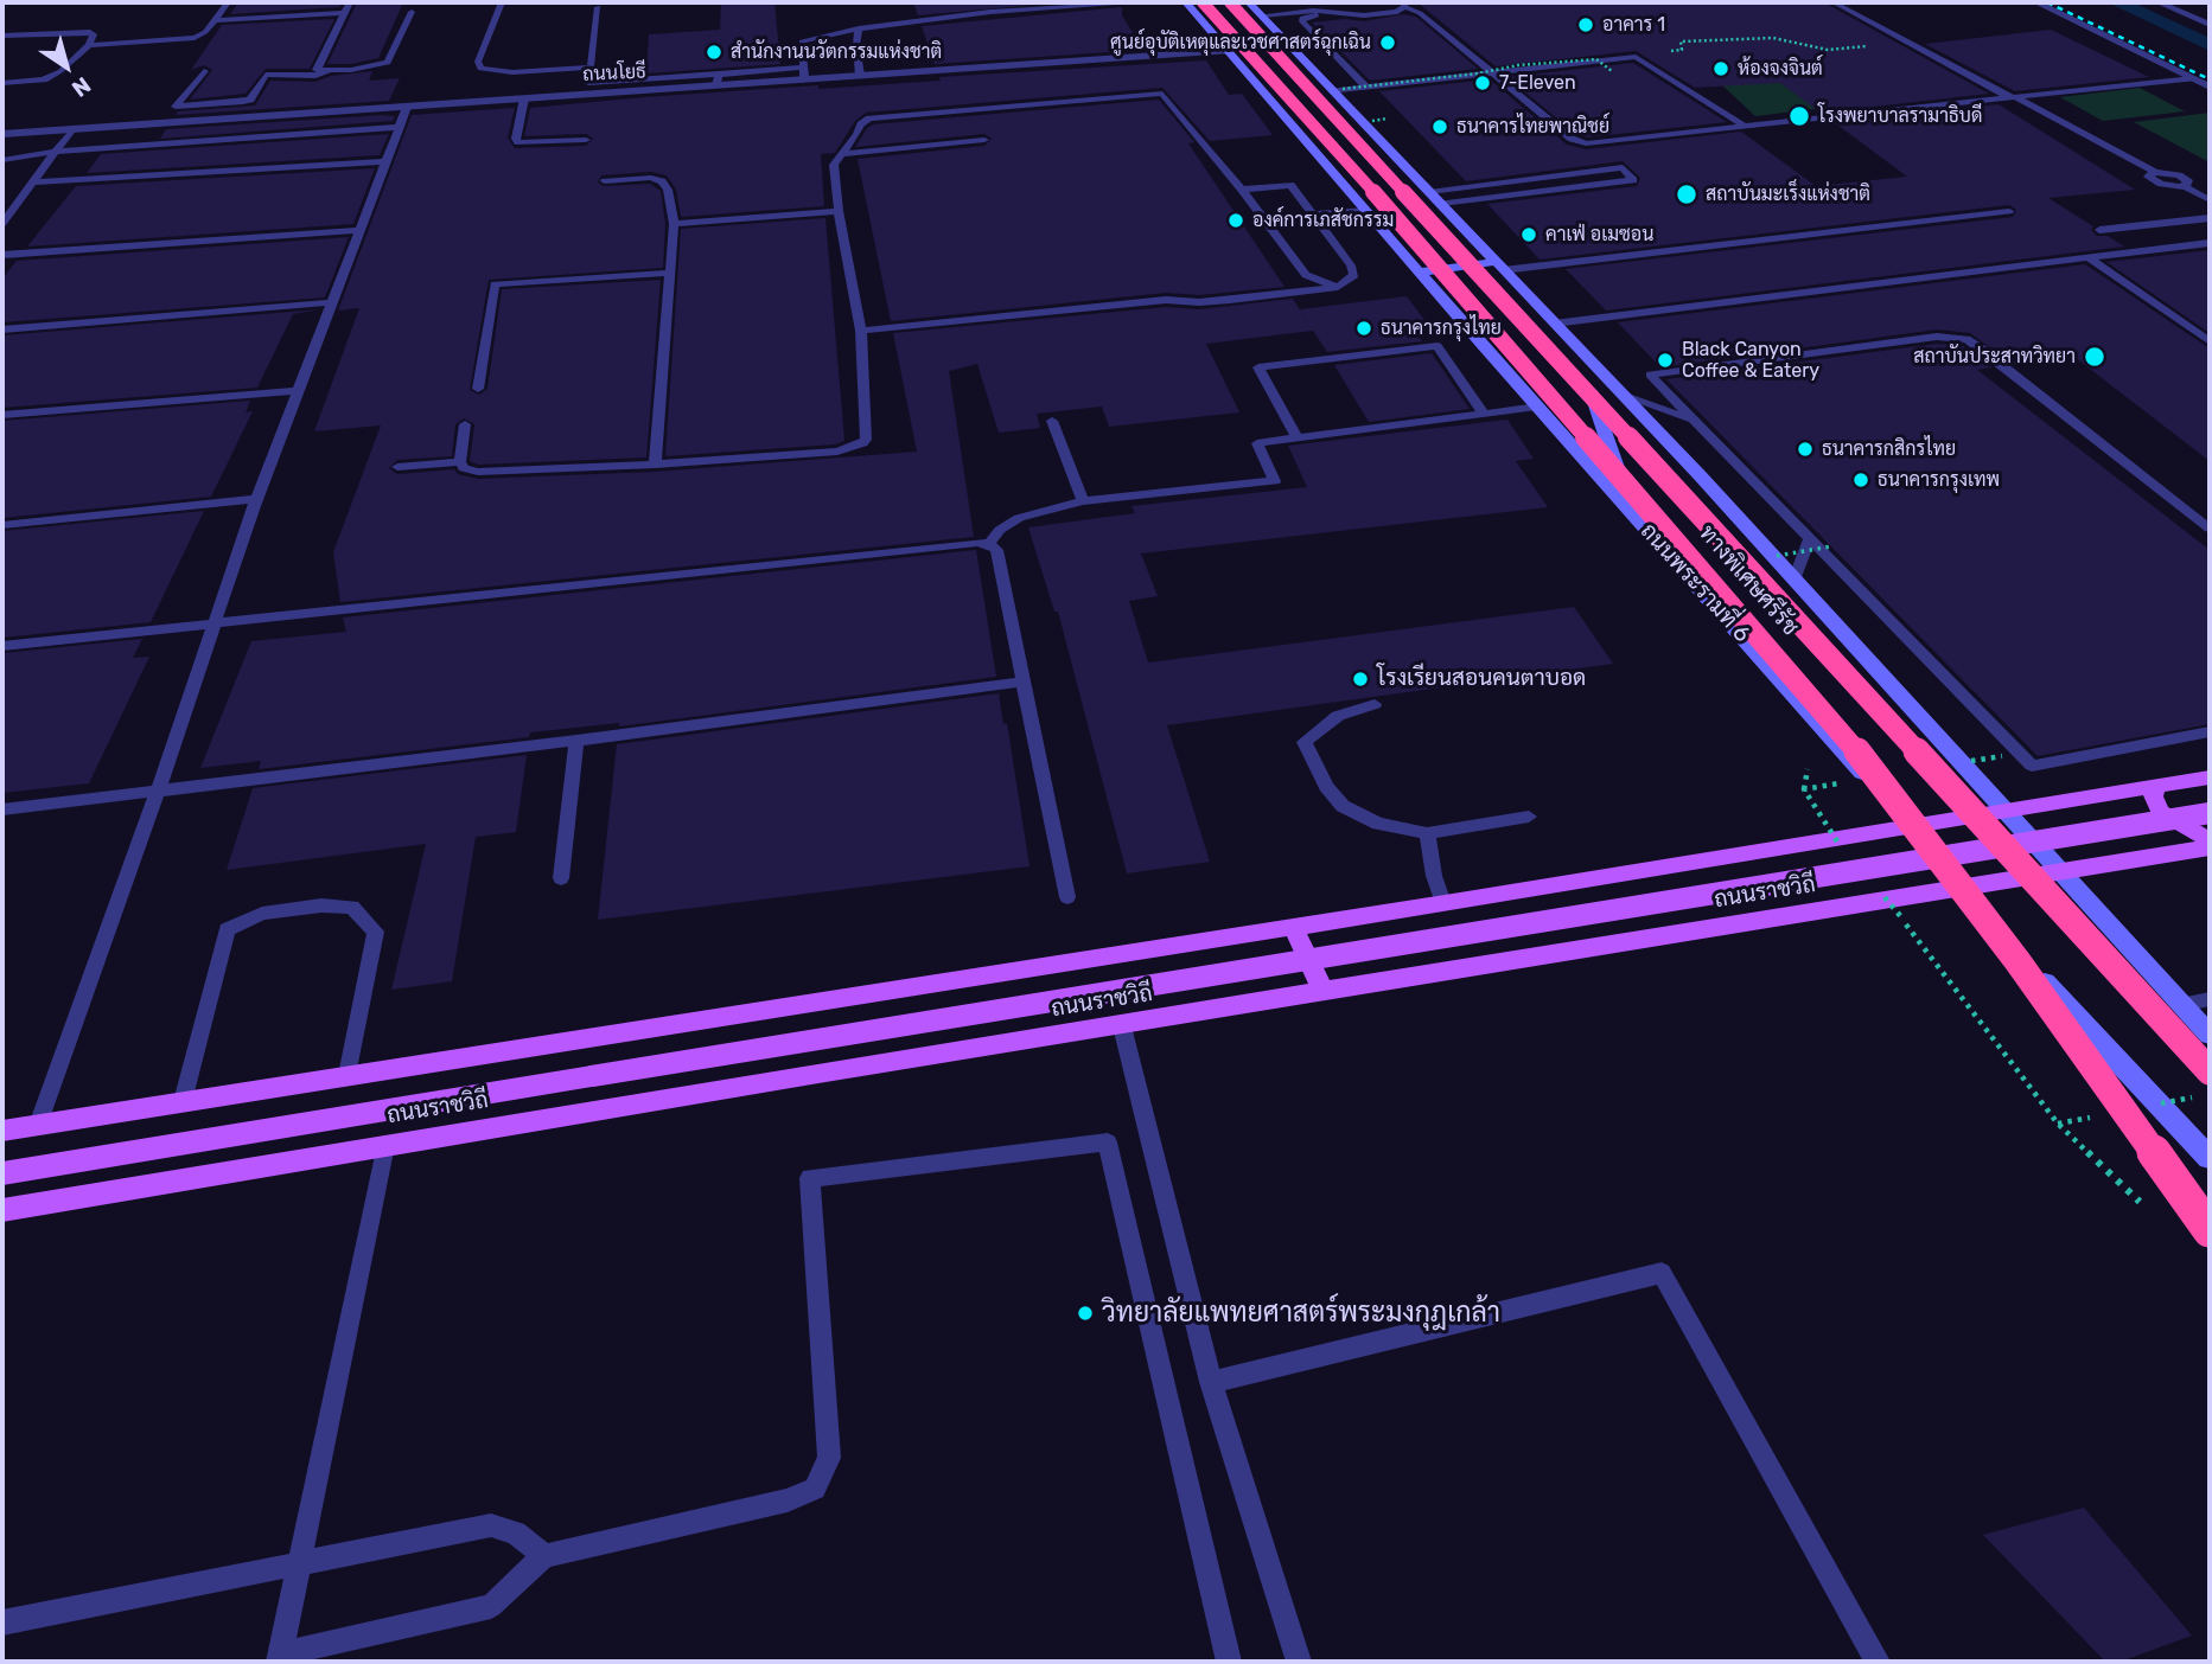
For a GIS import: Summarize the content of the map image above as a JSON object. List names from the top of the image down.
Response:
{
  "streets": {
    "highway": ["ทางพิเศษศรีรัช"],
    "main road": ["ถนนพระรามที่ 6", "ถนนราชวิถี"],
    "street": ["ถนนโยธี"]
  },
  "crossings": [
    ["ถนนโยธี", "ถนนพระรามที่ 6"],
    ["ถนนพระรามที่ 6", "ถนนราชวิถี"]
  ],
  "places": [
    "อาคาร 1",
    "ศูนย์อุบัติเหตุและเวชศาสตร์ฉุกเฉิน",
    "สำนักงานนวัตกรรมแห่งชาติ",
    "ห้องจงจินต์",
    "7-Eleven",
    "โรงพยาบาลรามาธิบดี",
    "ธนาคารไทยพาณิชย์",
    "สถาบันมะเร็งแห่งชาติ",
    "องค์การเภสัชกรรม",
    "คาเฟ่ อเมซอน",
    "ธนาคารกรุงไทย",
    "สถาบันประสาทวิทยา",
    "Black Canyon Coffee & Eatery",
    "ธนาคารกสิกรไทย",
    "ธนาคารกรุงเทพ",
    "โรงเรียนสอนคนตาบอด",
    "วิทยาลัยแพทยศาสตร์พระมงกุฎเกล้า"
  ],
  "north": "bottom right"
}
